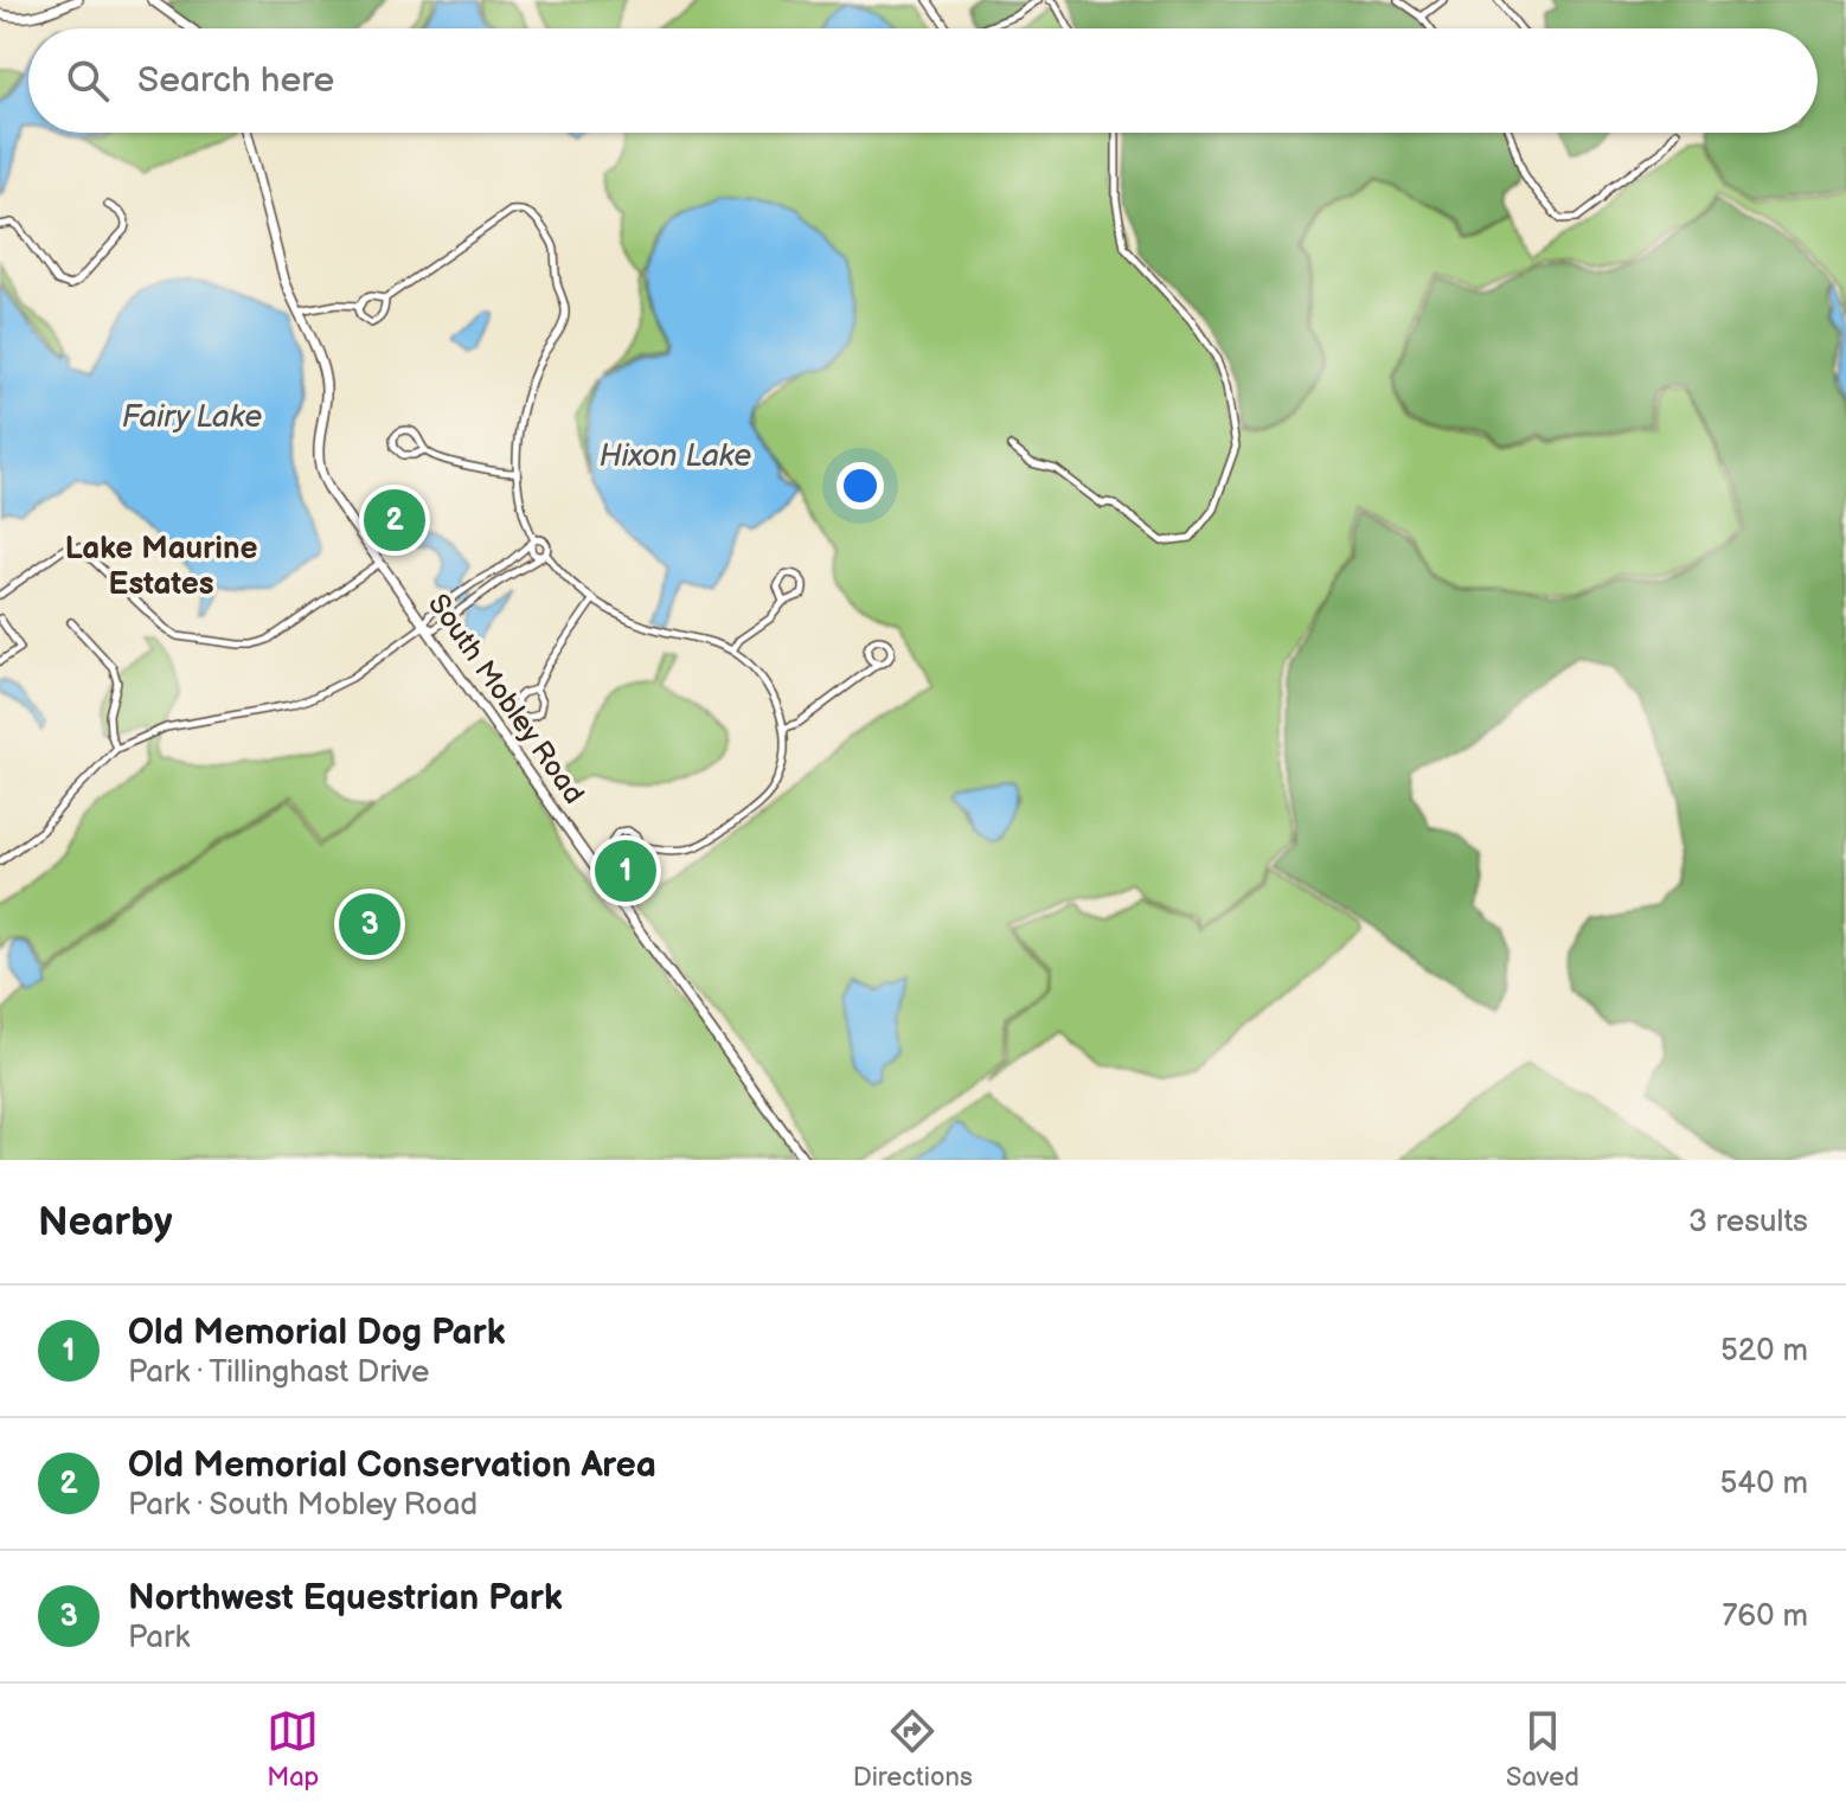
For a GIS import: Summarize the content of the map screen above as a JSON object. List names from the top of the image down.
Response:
{
  "streets": {
    "street": ["South Mobley Road"]
  },
  "districts": ["Lake Maurine Estates"],
  "water": ["Fairy Lake", "Hixon Lake"],
  "page": {
    "search": "Search here",
    "pins": ["2", "1", "3"],
    "heading": ["Nearby", "3 results"],
    "list": [
      {
        "mark": "1",
        "name": "Old Memorial Dog Park",
        "note": "Park · Tillinghast Drive",
        "value": "520 m"
      },
      {
        "mark": "2",
        "name": "Old Memorial Conservation Area",
        "note": "Park · South Mobley Road",
        "value": "540 m"
      },
      {
        "mark": "3",
        "name": "Northwest Equestrian Park",
        "note": "Park",
        "value": "760 m"
      }
    ],
    "nav": ["Map", "Directions", "Saved"]
  }
}
